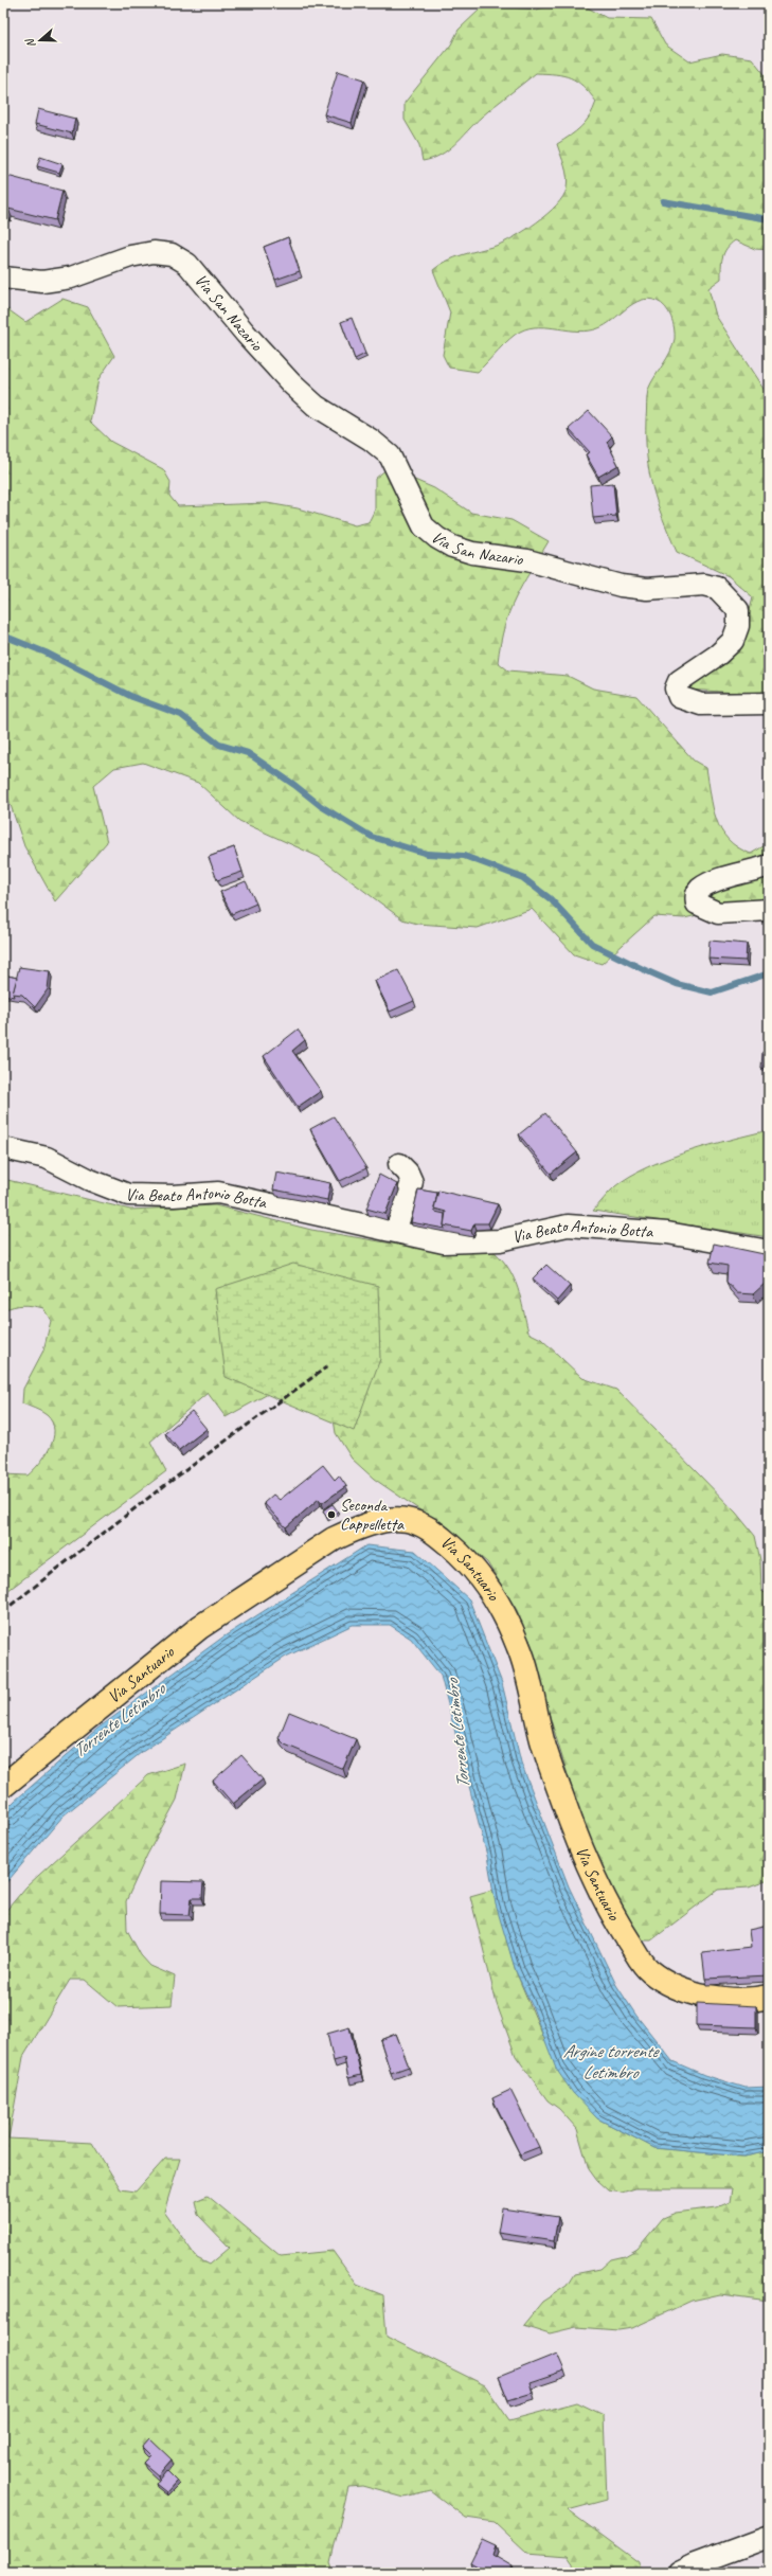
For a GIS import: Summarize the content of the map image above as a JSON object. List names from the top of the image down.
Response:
{
  "streets": {
    "main road": ["Via Santuario"],
    "street": ["Via San Nazario", "Via Beato Antonio Botta"]
  },
  "water": ["Torrente Letimbro", "Argine torrente Letimbro"],
  "places": ["Seconda Cappelletta"],
  "north": "left"
}
